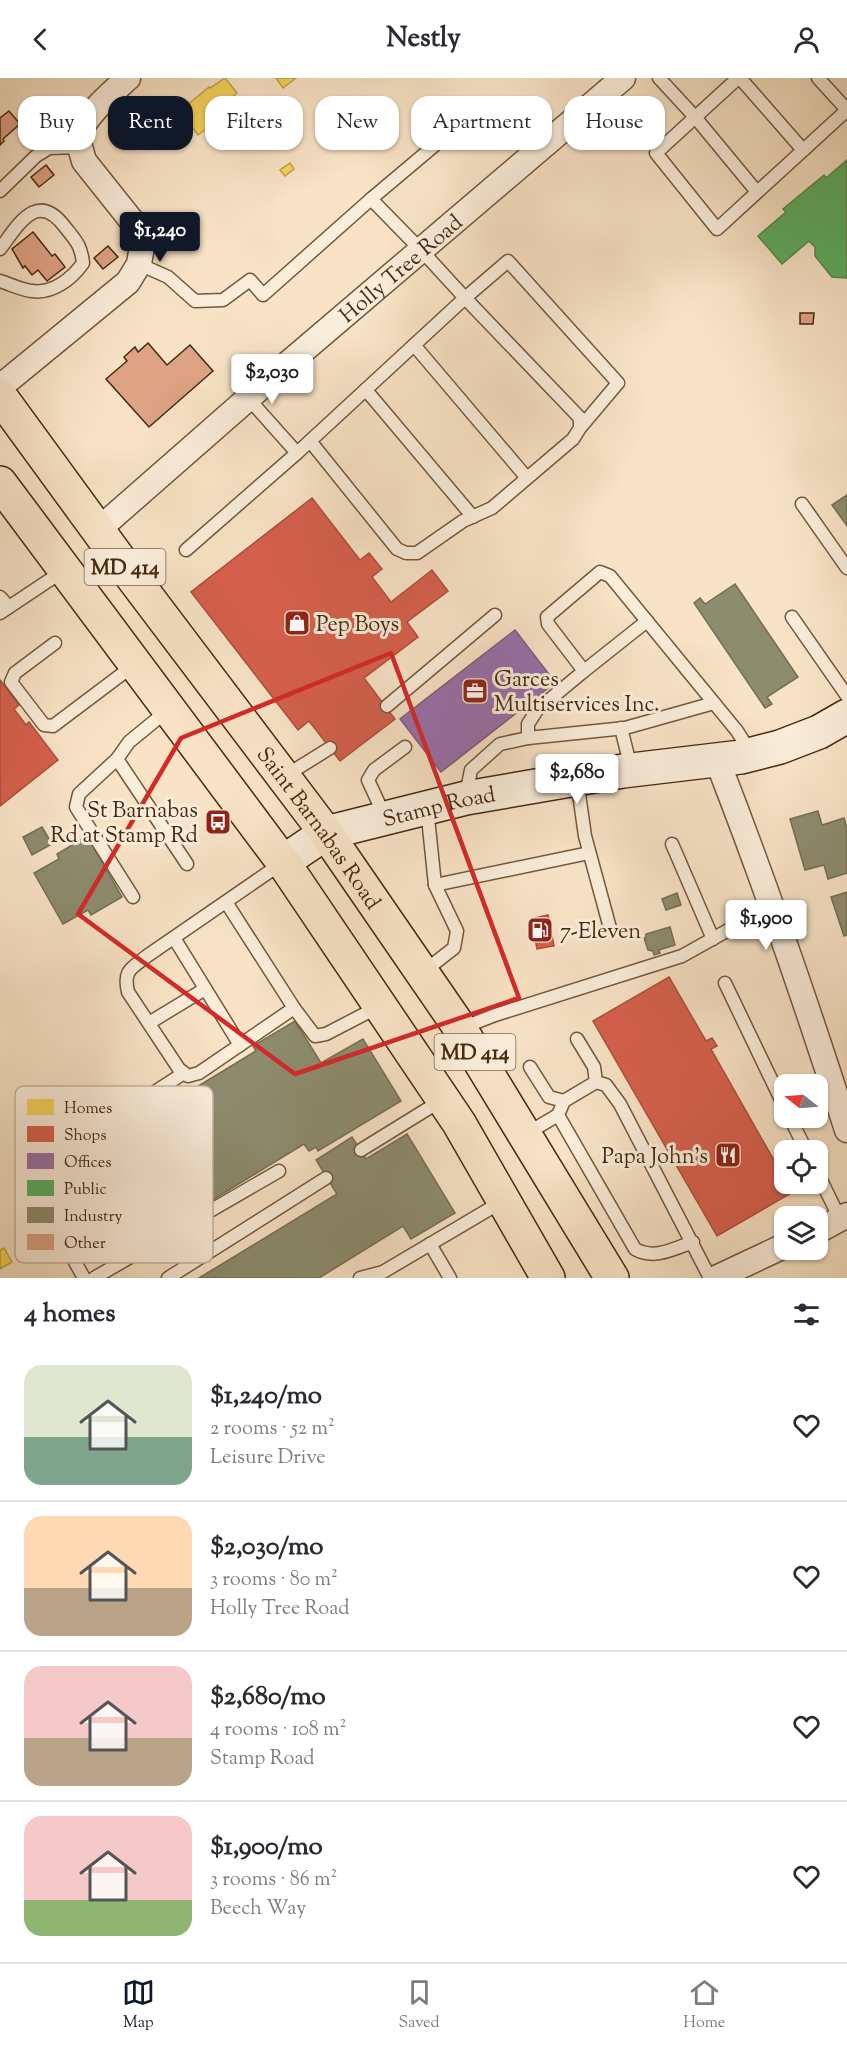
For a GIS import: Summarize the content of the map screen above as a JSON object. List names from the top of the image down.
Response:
{
  "streets": {
    "main road": ["MD 414", "Saint Barnabas Road"],
    "street": ["Holly Tree Road", "Stamp Road"]
  },
  "crossings": [
    ["Holly Tree Road", "Saint Barnabas Road"],
    ["MD 414", "Stamp Road"],
    ["Stamp Road", "Saint Barnabas Road"]
  ],
  "places": {
    "shop": ["Pep Boys"],
    "office": ["Garces Multiservices Inc."],
    "bus stop": ["St Barnabas Rd at Stamp Rd"],
    "fuel station": ["7-Eleven"],
    "restaurant": ["Papa John's"]
  },
  "legend": [
    "Homes",
    "Shops",
    "Offices",
    "Public",
    "Industry",
    "Other"
  ],
  "north": "left",
  "page": {
    "header": "Nestly",
    "chip": [
      "Buy",
      "Rent",
      "Filters",
      "New",
      "Apartment",
      "House"
    ],
    "price": [
      "$1,240",
      "$2,030",
      "$2,680",
      "$1,900"
    ],
    "heading": "4 homes",
    "list": [
      {
        "name": "$1,240/mo",
        "note": "2 rooms · 52 m² · Leisure Drive"
      },
      {
        "name": "$2,030/mo",
        "note": "3 rooms · 80 m² · Holly Tree Road"
      },
      {
        "name": "$2,680/mo",
        "note": "4 rooms · 108 m² · Stamp Road"
      },
      {
        "name": "$1,900/mo",
        "note": "3 rooms · 86 m² · Beech Way"
      }
    ],
    "tabs": ["Map", "Saved", "Home"]
  }
}
